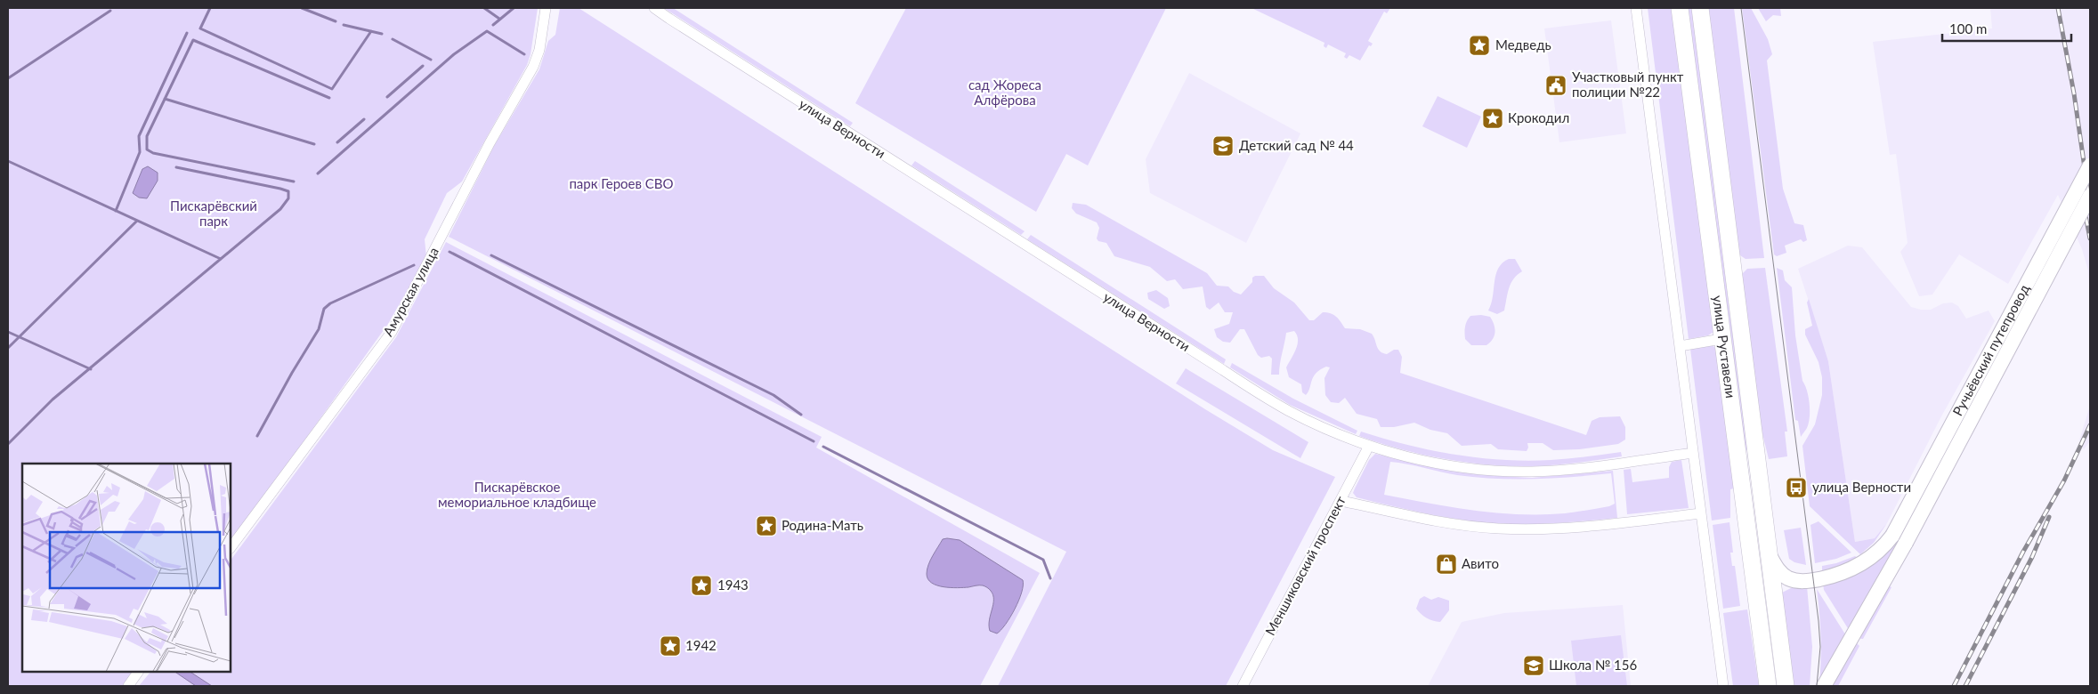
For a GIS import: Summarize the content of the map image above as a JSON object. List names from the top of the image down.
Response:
{
  "streets": {
    "main road": ["улица Руставели", "Ручьёвский путепровод"],
    "street": ["улица Верности", "Амурская улица", "Меншиковский проспект"]
  },
  "crossings": [
    ["улица Верности", "Меншиковский проспект"],
    ["улица Руставели", "Ручьёвский путепровод"]
  ],
  "parks": [
    "сад Жореса Алфёрова",
    "парк Героев СВО",
    "Пискарёвский парк",
    "Пискарёвское мемориальное кладбище"
  ],
  "places": {
    "place": [
      "Медведь",
      "Крокодил",
      "Родина-Мать",
      "1943",
      "1942"
    ],
    "public building": ["Участковый пункт полиции №22"],
    "school or university": ["Детский сад № 44", "Школа № 156"],
    "bus stop": ["улица Верности"],
    "shop": ["Авито"]
  },
  "scale_bar": "100 m"
}
